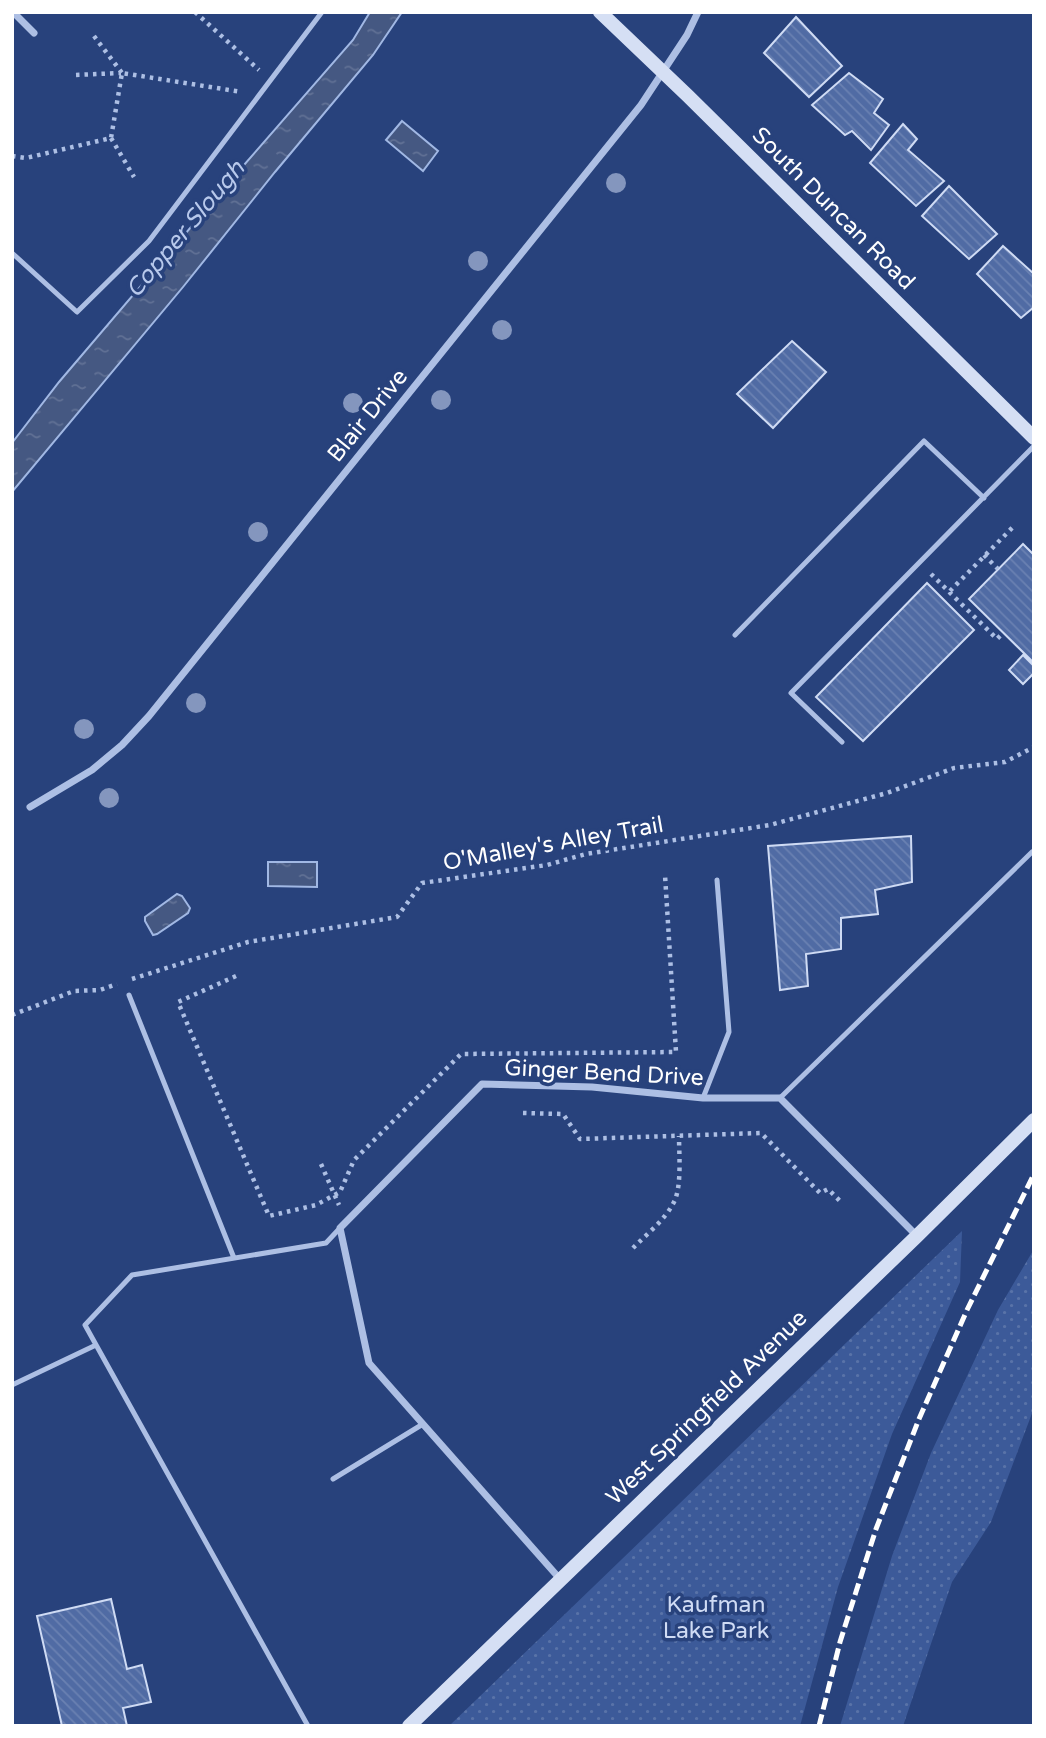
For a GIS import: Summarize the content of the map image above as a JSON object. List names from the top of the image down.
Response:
{
  "streets": {
    "main road": ["South Duncan Road", "West Springfield Avenue"],
    "street": ["Blair Drive", "Ginger Bend Drive"],
    "path": ["O'Malley's Alley Trail"]
  },
  "crossings": [
    ["South Duncan Road", "Blair Drive"]
  ],
  "water": ["Copper Slough"],
  "parks": ["Kaufman Lake Park"]
}
